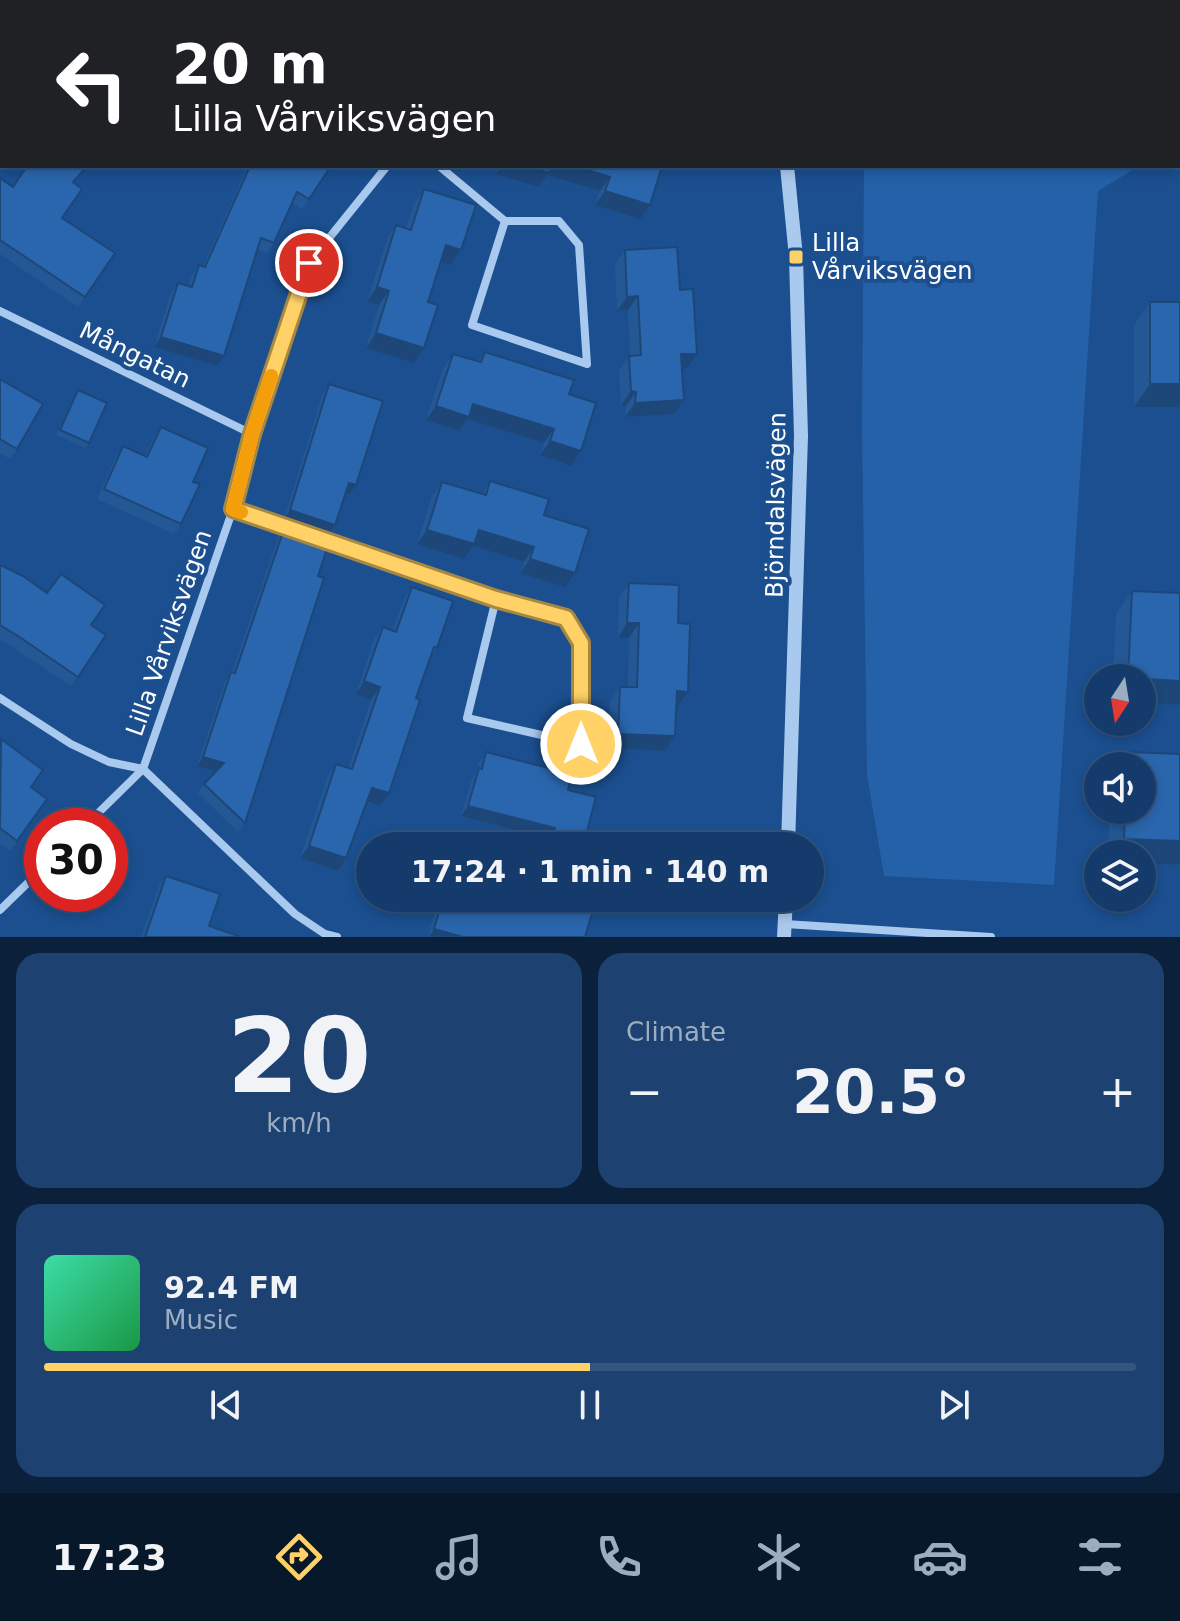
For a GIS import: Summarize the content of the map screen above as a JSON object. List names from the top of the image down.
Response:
{
  "streets": {
    "street": ["Mångatan", "Björndalsvägen", "Lilla Vårviksvägen"]
  },
  "crossings": [
    ["Mångatan", "Lilla Vårviksvägen"]
  ],
  "places": {
    "transit": ["Lilla Vårviksvägen"]
  },
  "north": "bottom",
  "page": {
    "turn": ["20 m", "Lilla Vårviksvägen"],
    "limit": "30",
    "trip": "17:24 · 1 min · 140 m",
    "tile": [
      ["20", "km/h"],
      "Climate"
    ],
    "heat": ["−", "20.5°", "+"],
    "song": ["92.4 FM", "Music"],
    "tabs": "17:23"
  }
}
